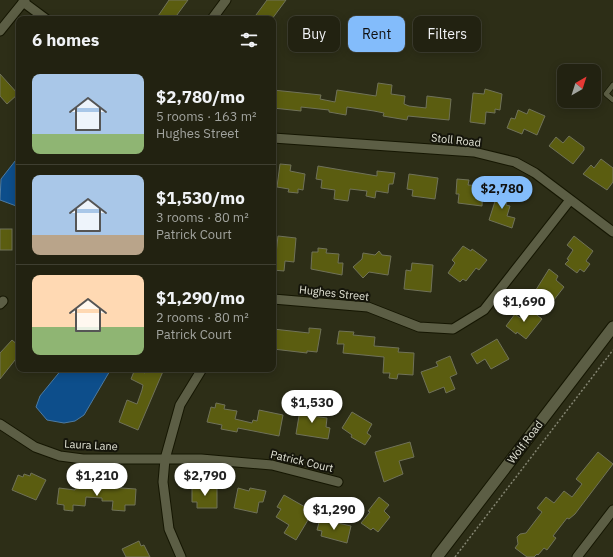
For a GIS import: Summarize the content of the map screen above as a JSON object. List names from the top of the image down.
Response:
{
  "streets": {
    "main road": ["Wolf Road"],
    "street": [
      "Stoll Road",
      "Hughes Street",
      "Laura Lane",
      "Patrick Court"
    ]
  },
  "crossings": [
    ["Stoll Road", "Hughes Street"],
    ["Laura Lane", "Patrick Court"]
  ],
  "north": "top right",
  "page": {
    "chip": ["Buy", "Rent", "Filters"],
    "heading": "6 homes",
    "list": [
      {
        "name": "$2,780/mo",
        "note": "5 rooms · 163 m² · Hughes Street"
      },
      {
        "name": "$1,530/mo",
        "note": "3 rooms · 80 m² · Patrick Court"
      },
      {
        "name": "$1,290/mo",
        "note": "2 rooms · 80 m² · Patrick Court"
      }
    ],
    "price": [
      "$2,780",
      "$1,690",
      "$1,530",
      "$1,210",
      "$2,790",
      "$1,290"
    ]
  }
}
